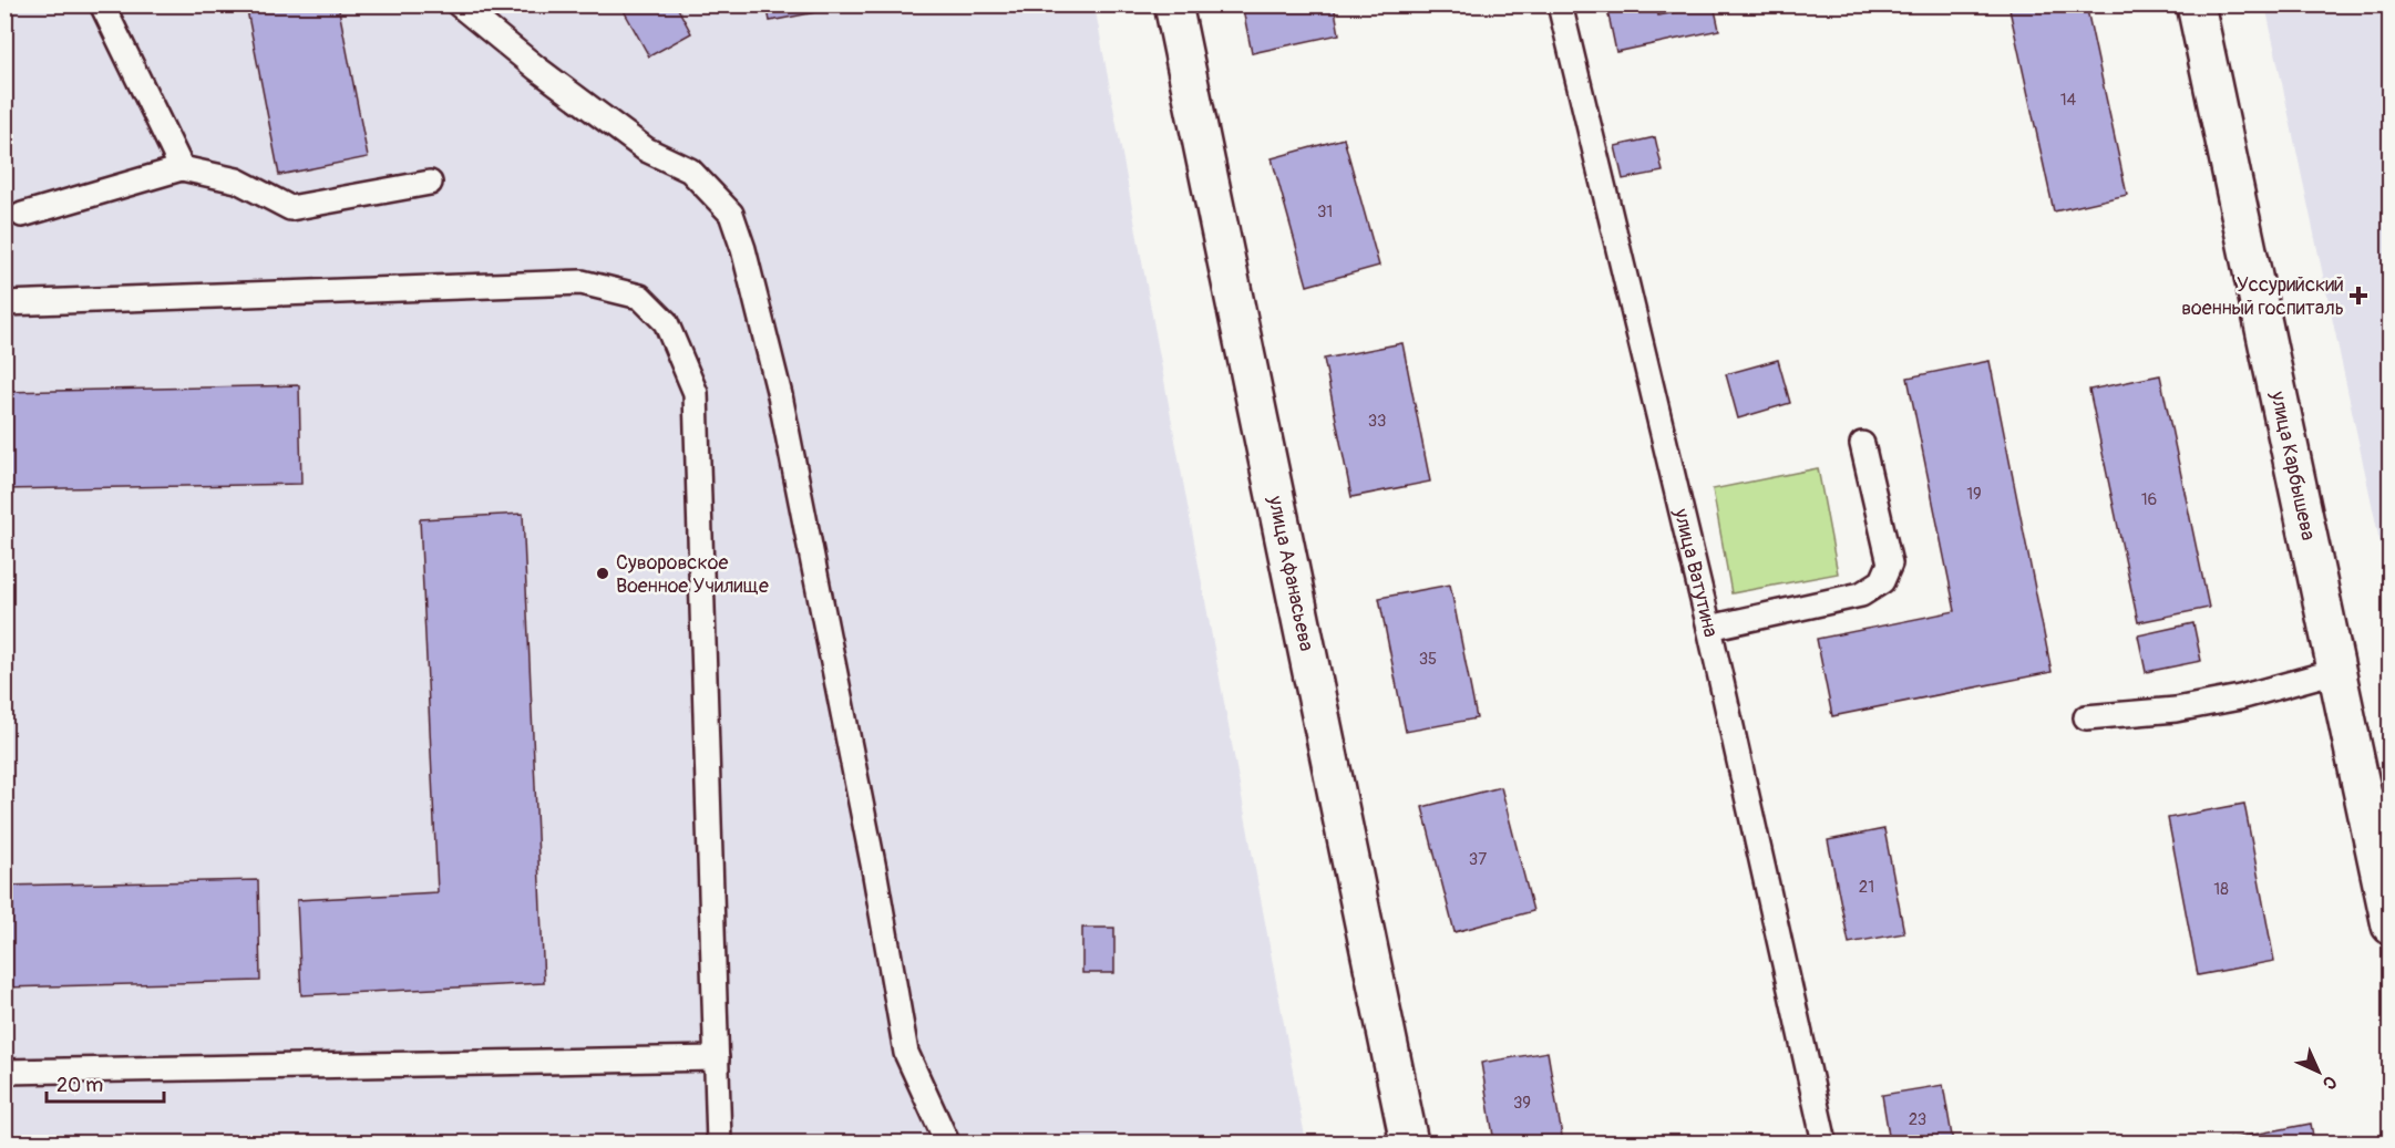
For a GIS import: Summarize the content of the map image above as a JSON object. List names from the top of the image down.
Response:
{
  "streets": {
    "street": ["улица Карбышева", "улица Афанасьева"],
    "lane": ["улица Ватутина"]
  },
  "places": {
    "health": ["Уссурийский военный госпиталь"],
    "other": ["Суворовское Военное Училище"]
  },
  "house_numbers": [
    "14",
    "31",
    "33",
    "19",
    "16",
    "35",
    "37",
    "21",
    "18",
    "39",
    "23"
  ],
  "scale_bar": "20 m",
  "north": "bottom right"
}
